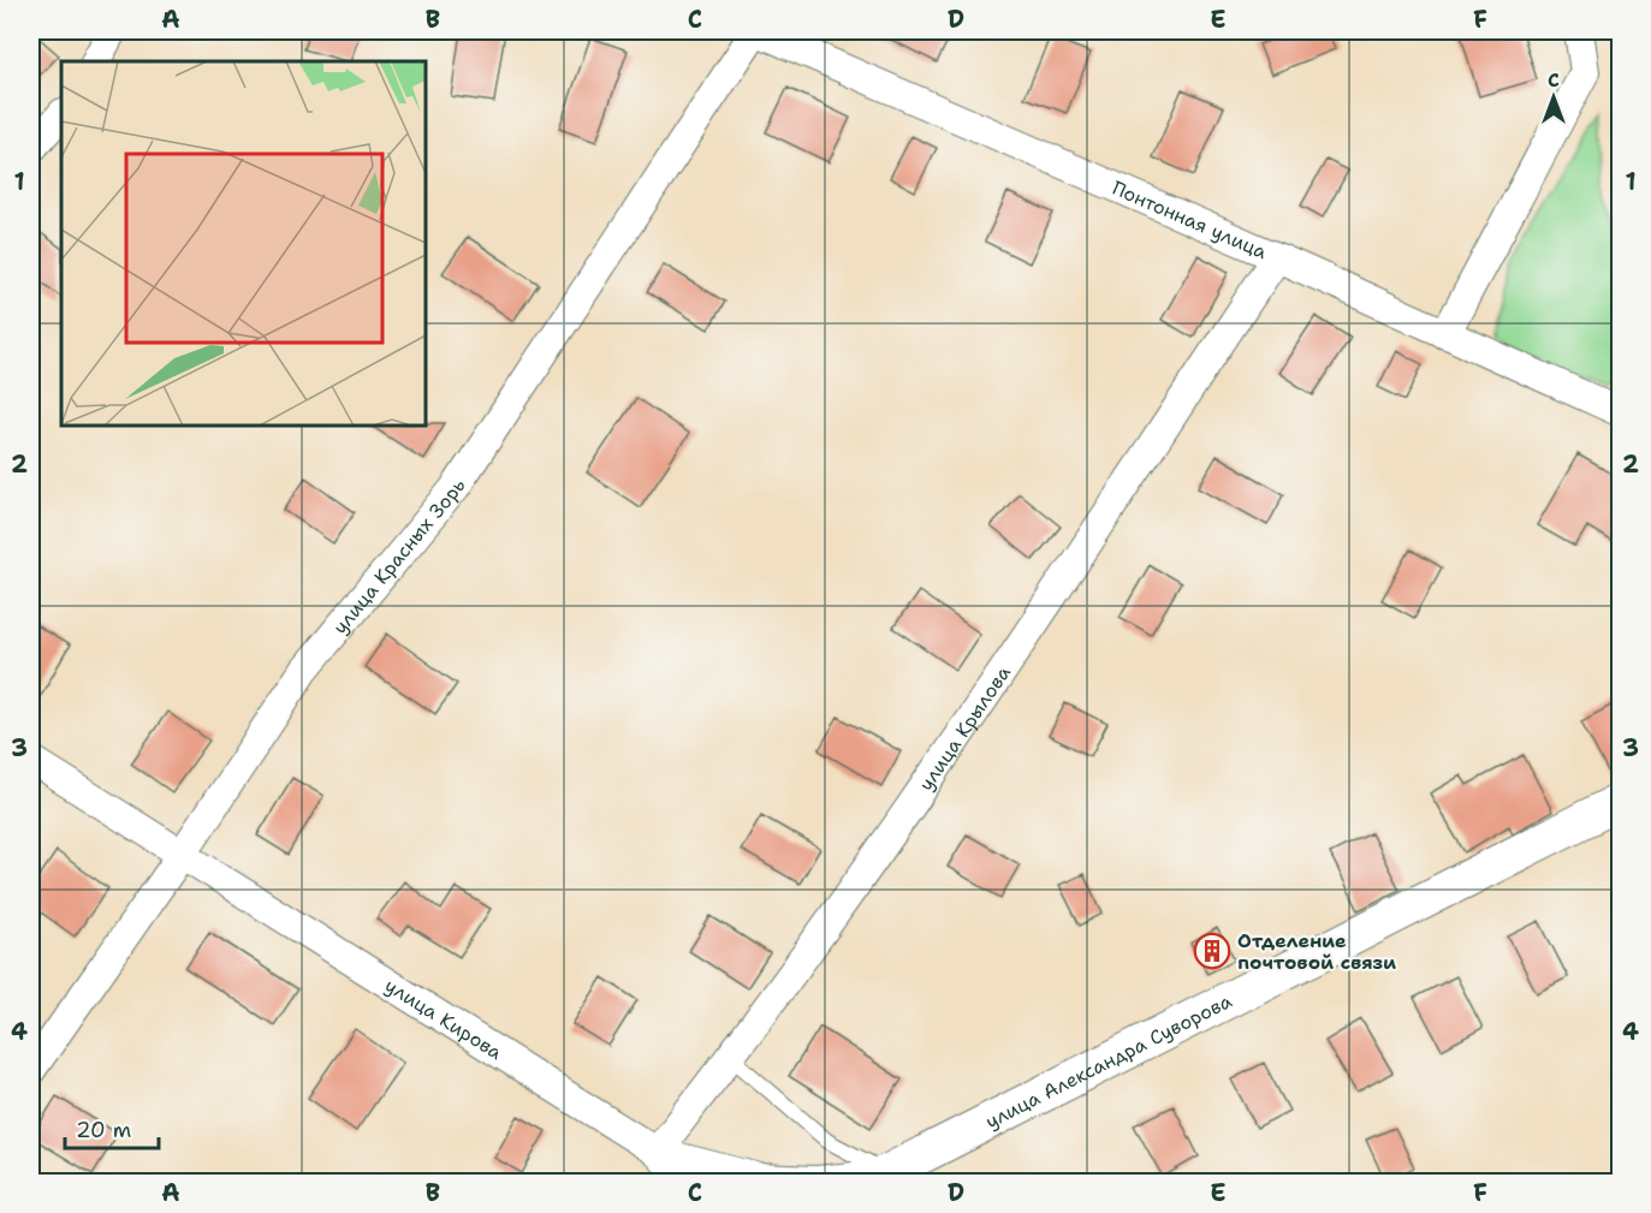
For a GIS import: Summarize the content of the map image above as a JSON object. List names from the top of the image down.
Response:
{
  "streets": {
    "street": [
      "Понтонная улица",
      "улица Красных Зорь",
      "улица Крылова",
      "улица Кирова",
      "улица Александра Суворова"
    ]
  },
  "crossings": [
    ["Понтонная улица", "улица Красных Зорь"],
    ["Понтонная улица", "улица Крылова"],
    ["улица Красных Зорь", "улица Кирова"],
    ["улица Крылова", "улица Кирова"],
    ["улица Кирова", "улица Александра Суворова"]
  ],
  "places": {
    "building": ["Отделение почтовой связи"]
  },
  "scale_bar": "20 m",
  "north": "top",
  "grid": {
    "columns": [
      "A",
      "B",
      "C",
      "D",
      "E",
      "F"
    ],
    "rows": [
      "1",
      "2",
      "3",
      "4"
    ]
  }
}
